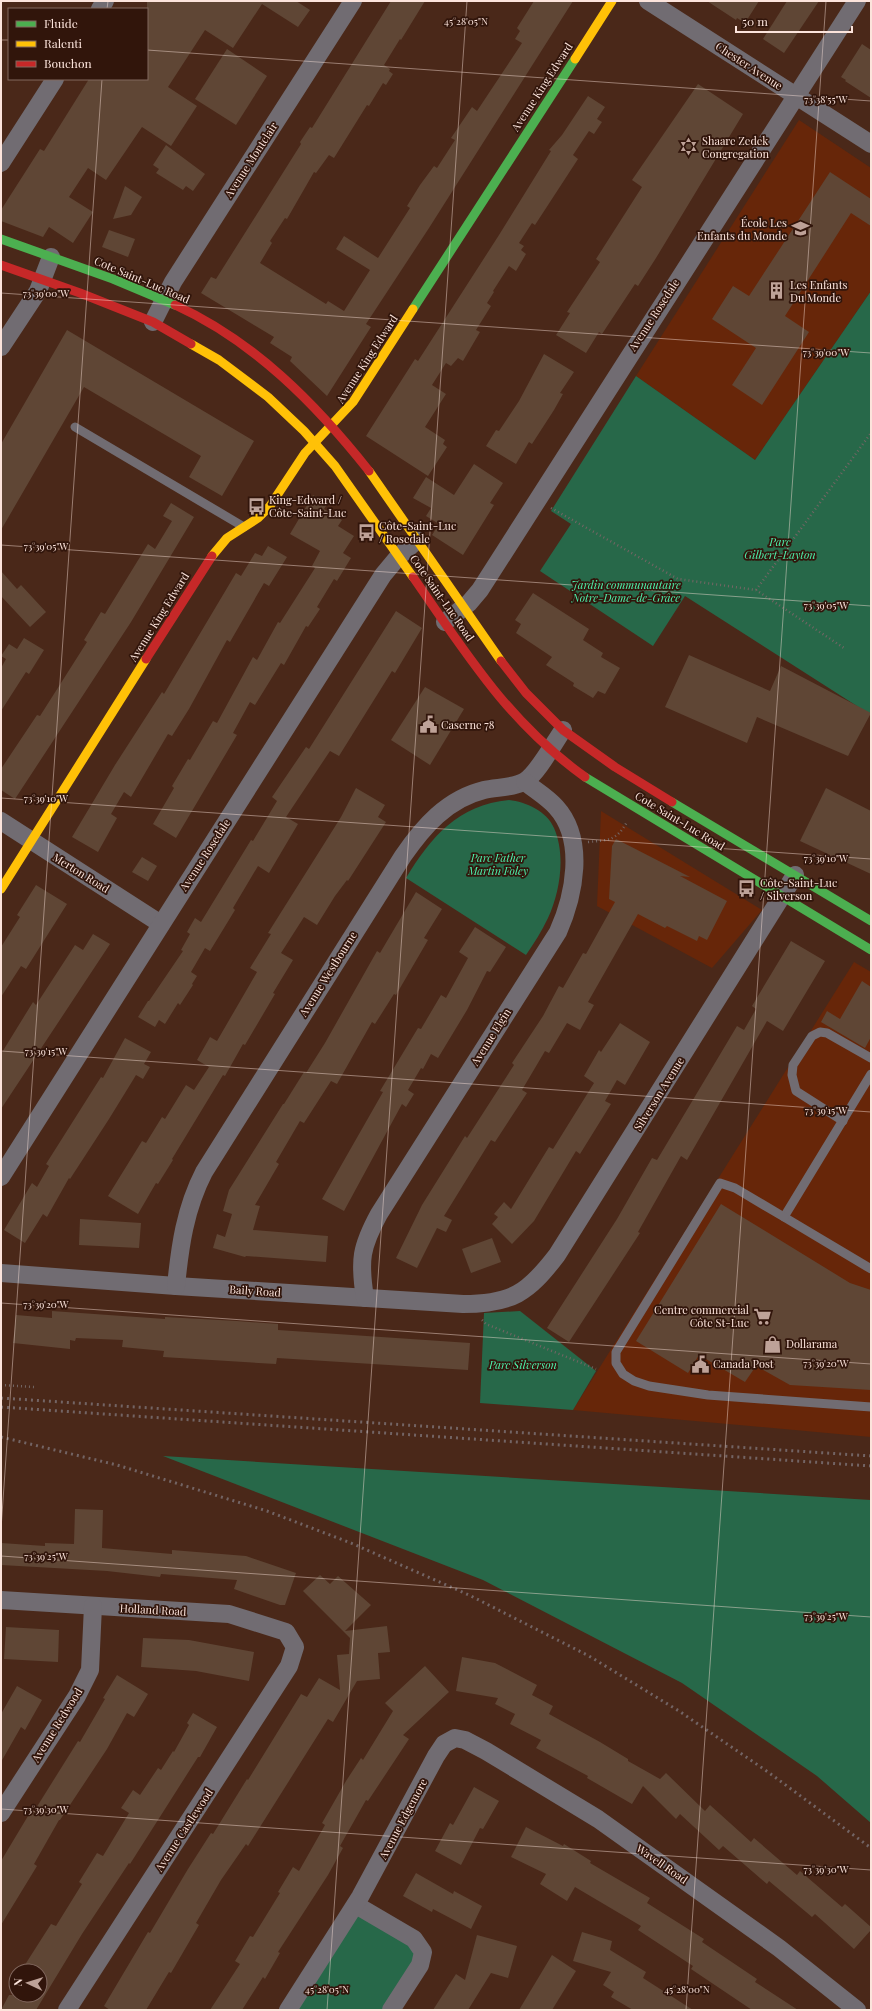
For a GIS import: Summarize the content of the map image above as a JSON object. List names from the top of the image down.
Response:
{
  "streets": {
    "main road": ["Avenue King Edward", "Cote Saint-Luc Road"],
    "street": [
      "Chester Avenue",
      "Avenue Montclair",
      "Avenue Rosedale",
      "Merton Road",
      "Avenue Westbourne",
      "Avenue Elgin",
      "Silverson Avenue",
      "Baily Road",
      "Holland Road",
      "Avenue Redwood",
      "Avenue Edgemore",
      "Avenue Castlewood",
      "Wavell Road"
    ]
  },
  "crossings": [
    ["Chester Avenue", "Avenue Rosedale"],
    ["Avenue King Edward", "Cote Saint-Luc Road"],
    ["Avenue King Edward", "Merton Road"],
    ["Avenue Montclair", "Cote Saint-Luc Road"],
    ["Cote Saint-Luc Road", "Avenue Rosedale"],
    ["Cote Saint-Luc Road", "Silverson Avenue"],
    ["Avenue Rosedale", "Merton Road"],
    ["Avenue Westbourne", "Avenue Elgin"],
    ["Avenue Westbourne", "Baily Road"],
    ["Avenue Elgin", "Baily Road"],
    ["Silverson Avenue", "Baily Road"],
    ["Holland Road", "Avenue Redwood"],
    ["Holland Road", "Avenue Castlewood"],
    ["Avenue Edgemore", "Wavell Road"]
  ],
  "parks": [
    "Parc Gilbert-Layton",
    "Jardin communautaire Notre-Dame-de-Grâce",
    "Parc Father Martin Foley",
    "Parc Silverson"
  ],
  "places": {
    "synagogue": ["Shaare Zedek Congregation"],
    "school or university": ["École Les Enfants du Monde"],
    "building": ["Les Enfants Du Monde"],
    "bus stop": ["King-Edward / Côte-Saint-Luc", "Côte-Saint-Luc / Rosedale", "Côte-Saint-Luc / Silverson"],
    "public building": ["Caserne 78", "Canada Post"],
    "supermarket": ["Centre commercial Côte St-Luc"],
    "shop": ["Dollarama"]
  },
  "legend": ["Fluide", "Ralenti", "Bouchon"],
  "scale_bar": "50 m",
  "north": "left",
  "coordinates": [
    "45°28'05\"N",
    "73°38'55\"W",
    "73°39'00\"W",
    "73°39'05\"W",
    "73°39'10\"W",
    "73°39'15\"W",
    "73°39'20\"W",
    "73°39'25\"W",
    "73°39'30\"W",
    "45°28'00\"N"
  ]
}
